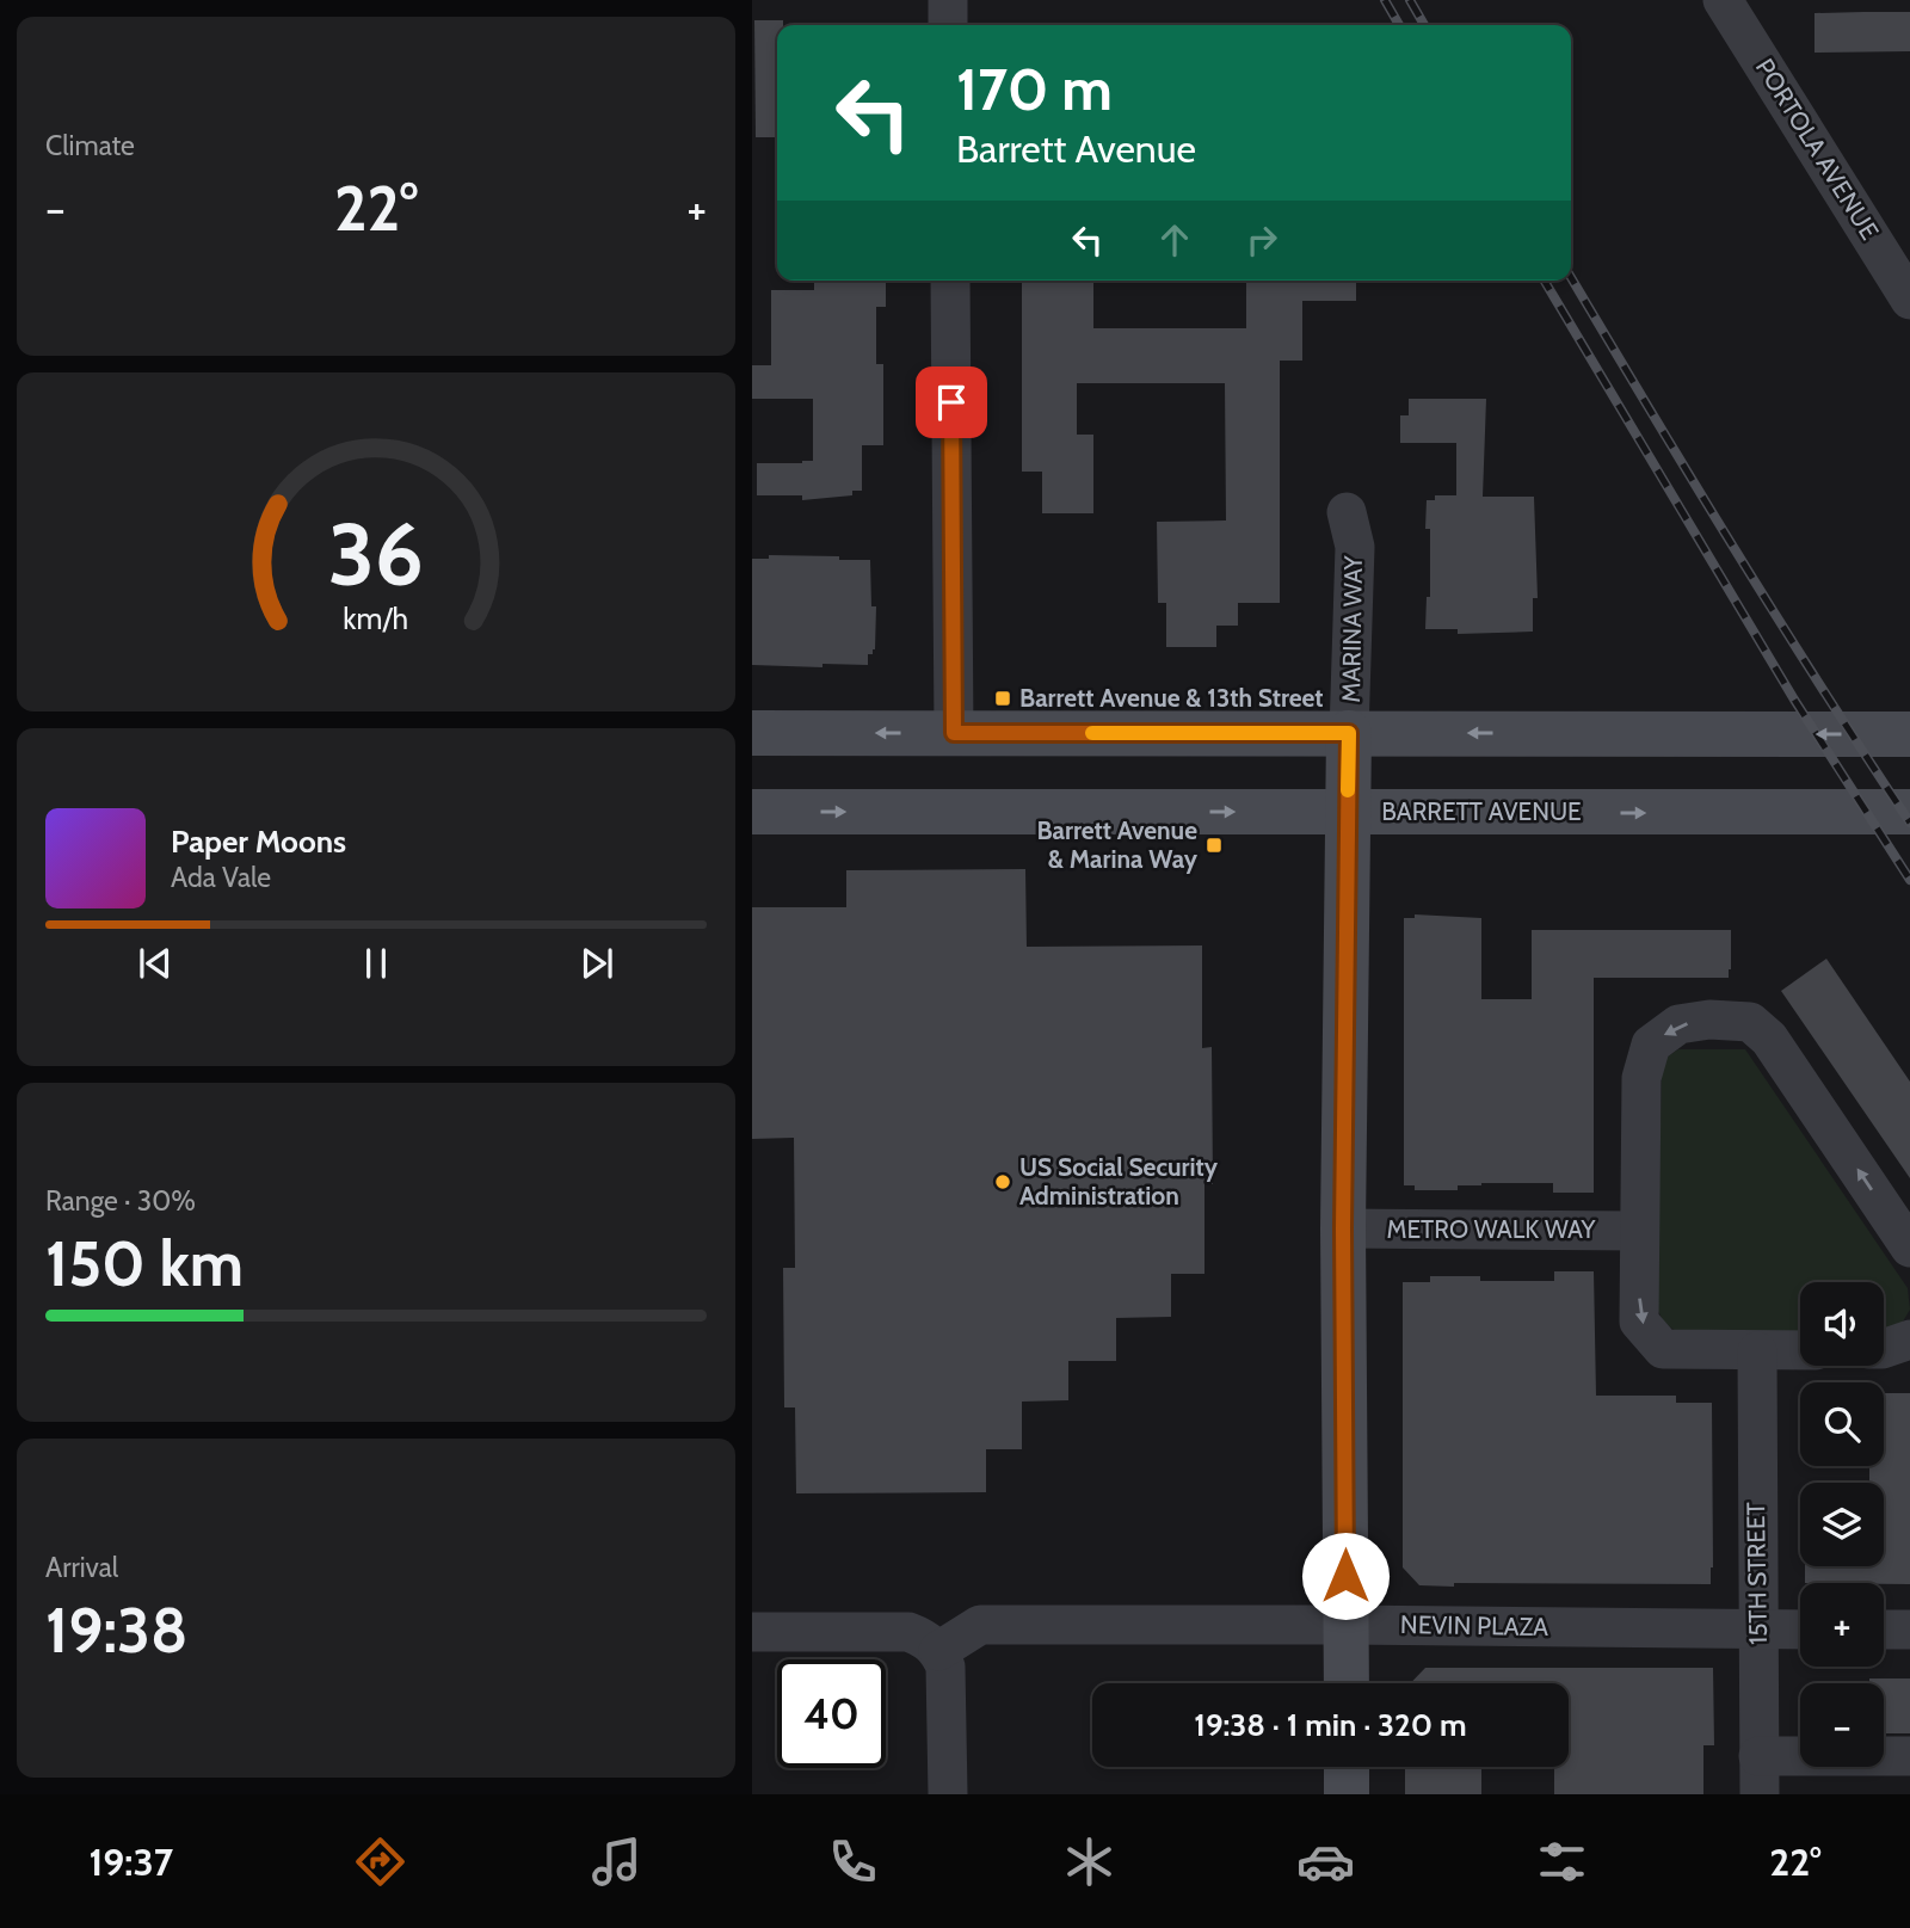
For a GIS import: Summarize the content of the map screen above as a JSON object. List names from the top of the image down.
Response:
{
  "streets": {
    "main road": ["MARINA WAY", "BARRETT AVENUE"],
    "street": [
      "PORTOLA AVENUE",
      "METRO WALK WAY",
      "15TH STREET",
      "NEVIN PLAZA"
    ]
  },
  "crossings": [
    ["MARINA WAY", "BARRETT AVENUE"],
    ["MARINA WAY", "METRO WALK WAY"],
    ["MARINA WAY", "NEVIN PLAZA"],
    ["15TH STREET", "NEVIN PLAZA"]
  ],
  "places": {
    "transit": ["Barrett Avenue & 13th Street", "Barrett Avenue & Marina Way"],
    "other": ["US Social Security Administration"]
  },
  "page": {
    "tile": [
      "Climate",
      ["Range · 30%", "150 km"],
      ["Arrival", "19:38"]
    ],
    "turn": ["170 m", "Barrett Avenue"],
    "heat": ["−", "22°", "+"],
    "song": ["Paper Moons", "Ada Vale"],
    "map_buttons": ["+", "−"],
    "limit": "40",
    "trip": "19:38 · 1 min · 320 m",
    "tabs": ["19:37", "22°"],
    "gauge": ["36", "km/h"]
  }
}
